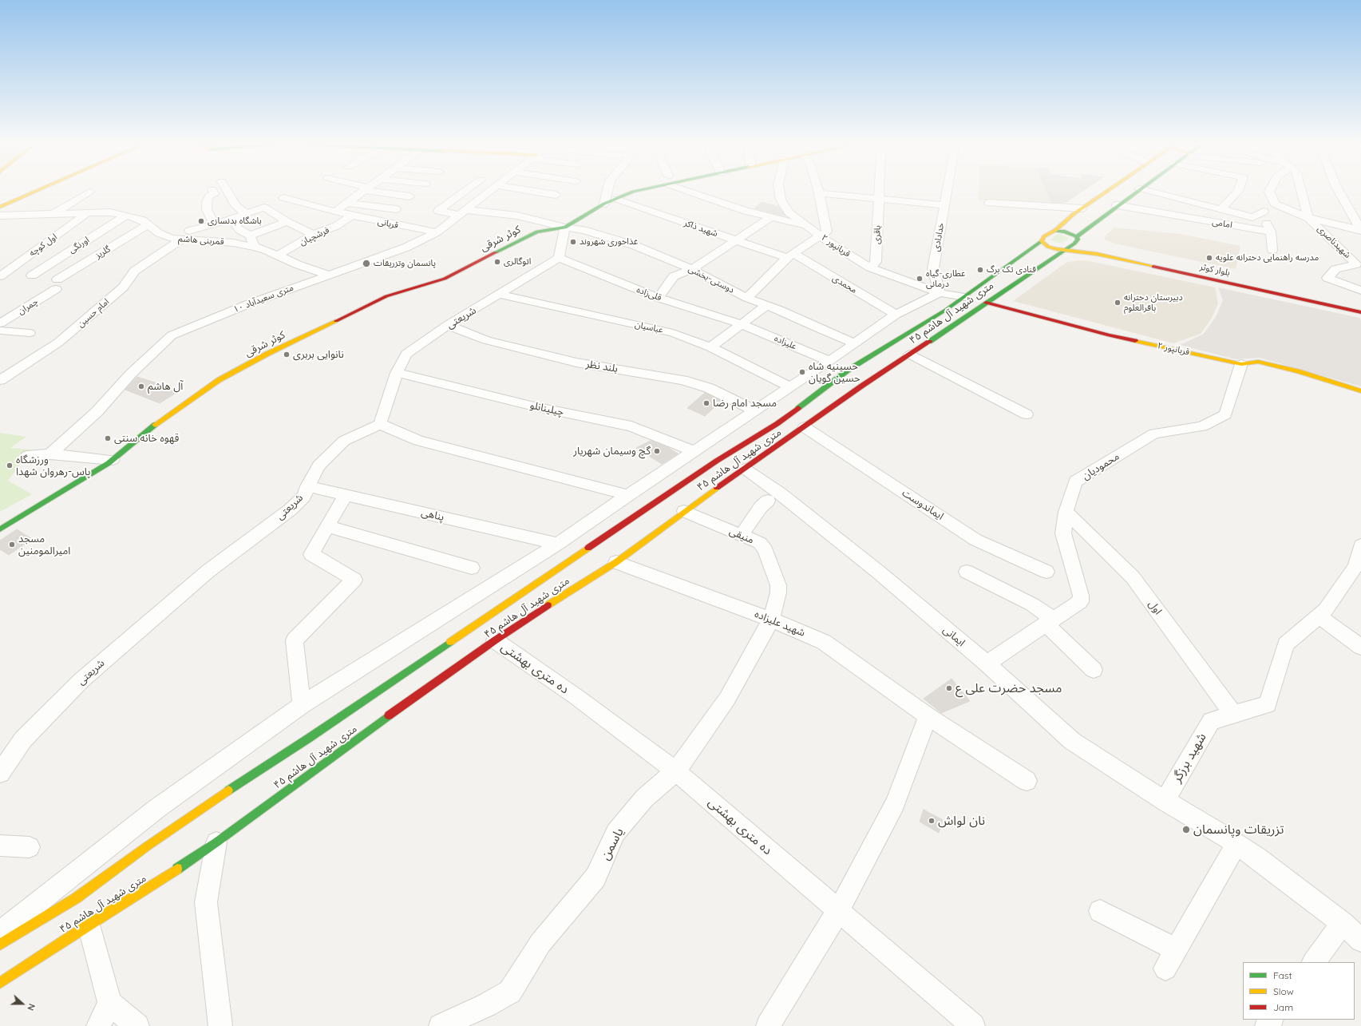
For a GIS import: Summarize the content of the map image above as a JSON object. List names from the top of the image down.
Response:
{
  "streets": {
    "main road": [
      "کوثر شرقی",
      "قربانپور ۲",
      "بلوار کوثر",
      "۴۵ متری شهید آل هاشم"
    ],
    "street": [
      "قربانی",
      "امامی",
      "شهید ذاکر",
      "باقری",
      "فرشچیان",
      "خدادادی",
      "قمربنی هاشم",
      "شهید‌ناصری",
      "اول کوچه",
      "اورنگی",
      "گلریز",
      "دوستی-بخشی",
      "محمدی",
      "قلی‌زاده",
      "۱۰ متری سعیدآباد",
      "چمران",
      "امام حسین",
      "شریعتی",
      "عباسیان",
      "علیزاده",
      "بلند نظر",
      "چیلینانلو",
      "محمودیان",
      "ایماندوست",
      "پناهی",
      "منیقی",
      "اول",
      "شهید علیزاده",
      "ایمانی",
      "ده متری بهشتی",
      "شهید برزگر",
      "یاسمن"
    ]
  },
  "crossings": [
    ["قربانی", "فرشچیان"],
    ["قربانی", "۱۰ متری سعیدآباد"],
    ["امامی", "۴۵ متری شهید آل هاشم"],
    ["شهید ذاکر", "محمدی"],
    ["باقری", "قربانپور ۲"],
    ["فرشچیان", "قمربنی هاشم"],
    ["خدادادی", "قربانپور ۲"],
    ["کوثر شرقی", "دوستی-بخشی"],
    ["قمربنی هاشم", "اول کوچه"],
    ["قمربنی هاشم", "اورنگی"],
    ["قمربنی هاشم", "گلریز"],
    ["قمربنی هاشم", "۱۰ متری سعیدآباد"],
    ["قمربنی هاشم", "امام حسین"],
    ["قربانپور ۲", "۴۵ متری شهید آل هاشم"],
    ["قربانپور ۲", "محمودیان"],
    ["گلریز", "چمران"],
    ["بلوار کوثر", "۴۵ متری شهید آل هاشم"],
    ["دوستی-بخشی", "۱۰ متری سعیدآباد"],
    ["قلی‌زاده", "شریعتی"],
    ["قلی‌زاده", "علیزاده"],
    ["۴۵ متری شهید آل هاشم", "ایماندوست"],
    ["۴۵ متری شهید آل هاشم", "منیقی"],
    ["۴۵ متری شهید آل هاشم", "شهید علیزاده"],
    ["۴۵ متری شهید آل هاشم", "ایمانی"],
    ["۴۵ متری شهید آل هاشم", "ده متری بهشتی"],
    ["شریعتی", "عباسیان"],
    ["شریعتی", "بلند نظر"],
    ["شریعتی", "چیلینانلو"],
    ["شریعتی", "پناهی"],
    ["محمودیان", "اول"],
    ["محمودیان", "ایمانی"],
    ["منیقی", "شهید علیزاده"],
    ["منیقی", "یاسمن"],
    ["اول", "شهید برزگر"],
    ["شهید علیزاده", "یاسمن"],
    ["ایمانی", "شهید برزگر"],
    ["ده متری بهشتی", "یاسمن"]
  ],
  "places": [
    "باشگاه بدنسازی",
    "غذاخوری شهروند",
    "مدرسه راهنمایی دخترانه علویه",
    "اتوگالری",
    "پانسمان وتزریقات",
    "قنادی تک برگ",
    "عطاری-گیاه درمانی",
    "دبیرستان دخترانه باقرالعلوم",
    "نانوایی بربری",
    "حسینیه شاه حسین گویان",
    "آل هاشم",
    "مسجد امام رضا",
    "قهوه خانه سنتی",
    "گچ وسیمان شهریار",
    "ورزشگاه پاس-رهروان شهدا",
    "مسجد امیرالمومنین",
    "مسجد حضرت علی ع",
    "نان لواش",
    "تزریقات وپانسمان"
  ],
  "legend": ["Fast", "Slow", "Jam"],
  "north": "right"
}
